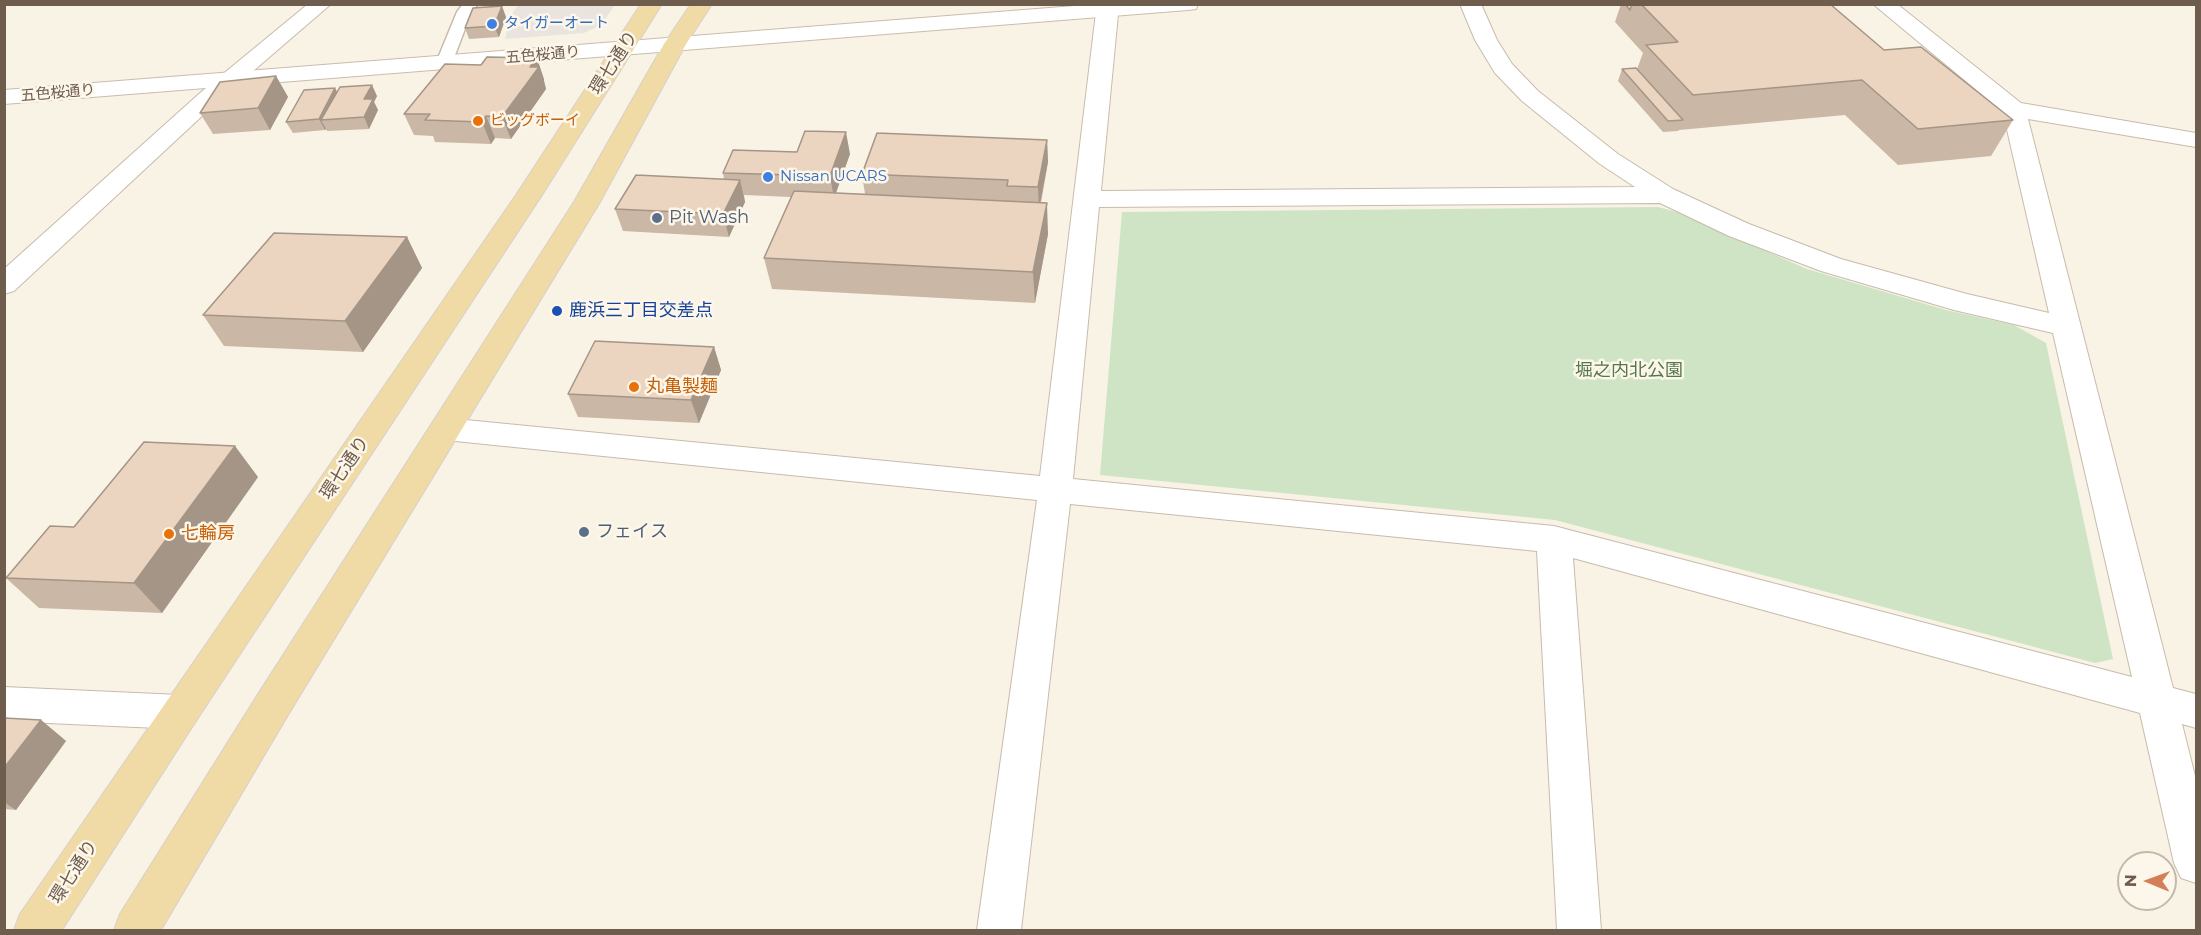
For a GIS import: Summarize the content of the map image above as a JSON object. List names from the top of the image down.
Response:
{
  "streets": {
    "main road": ["環七通り"],
    "street": ["五色桜通り"]
  },
  "crossings": [
    ["五色桜通り", "環七通り"]
  ],
  "parks": ["堀之内北公園"],
  "places": [
    "タイガーオート",
    "ビッグボーイ",
    "Nissan UCARS",
    "Pit Wash",
    "鹿浜三丁目交差点",
    "丸亀製麺",
    "フェイス",
    "七輪房"
  ],
  "north": "left"
}
